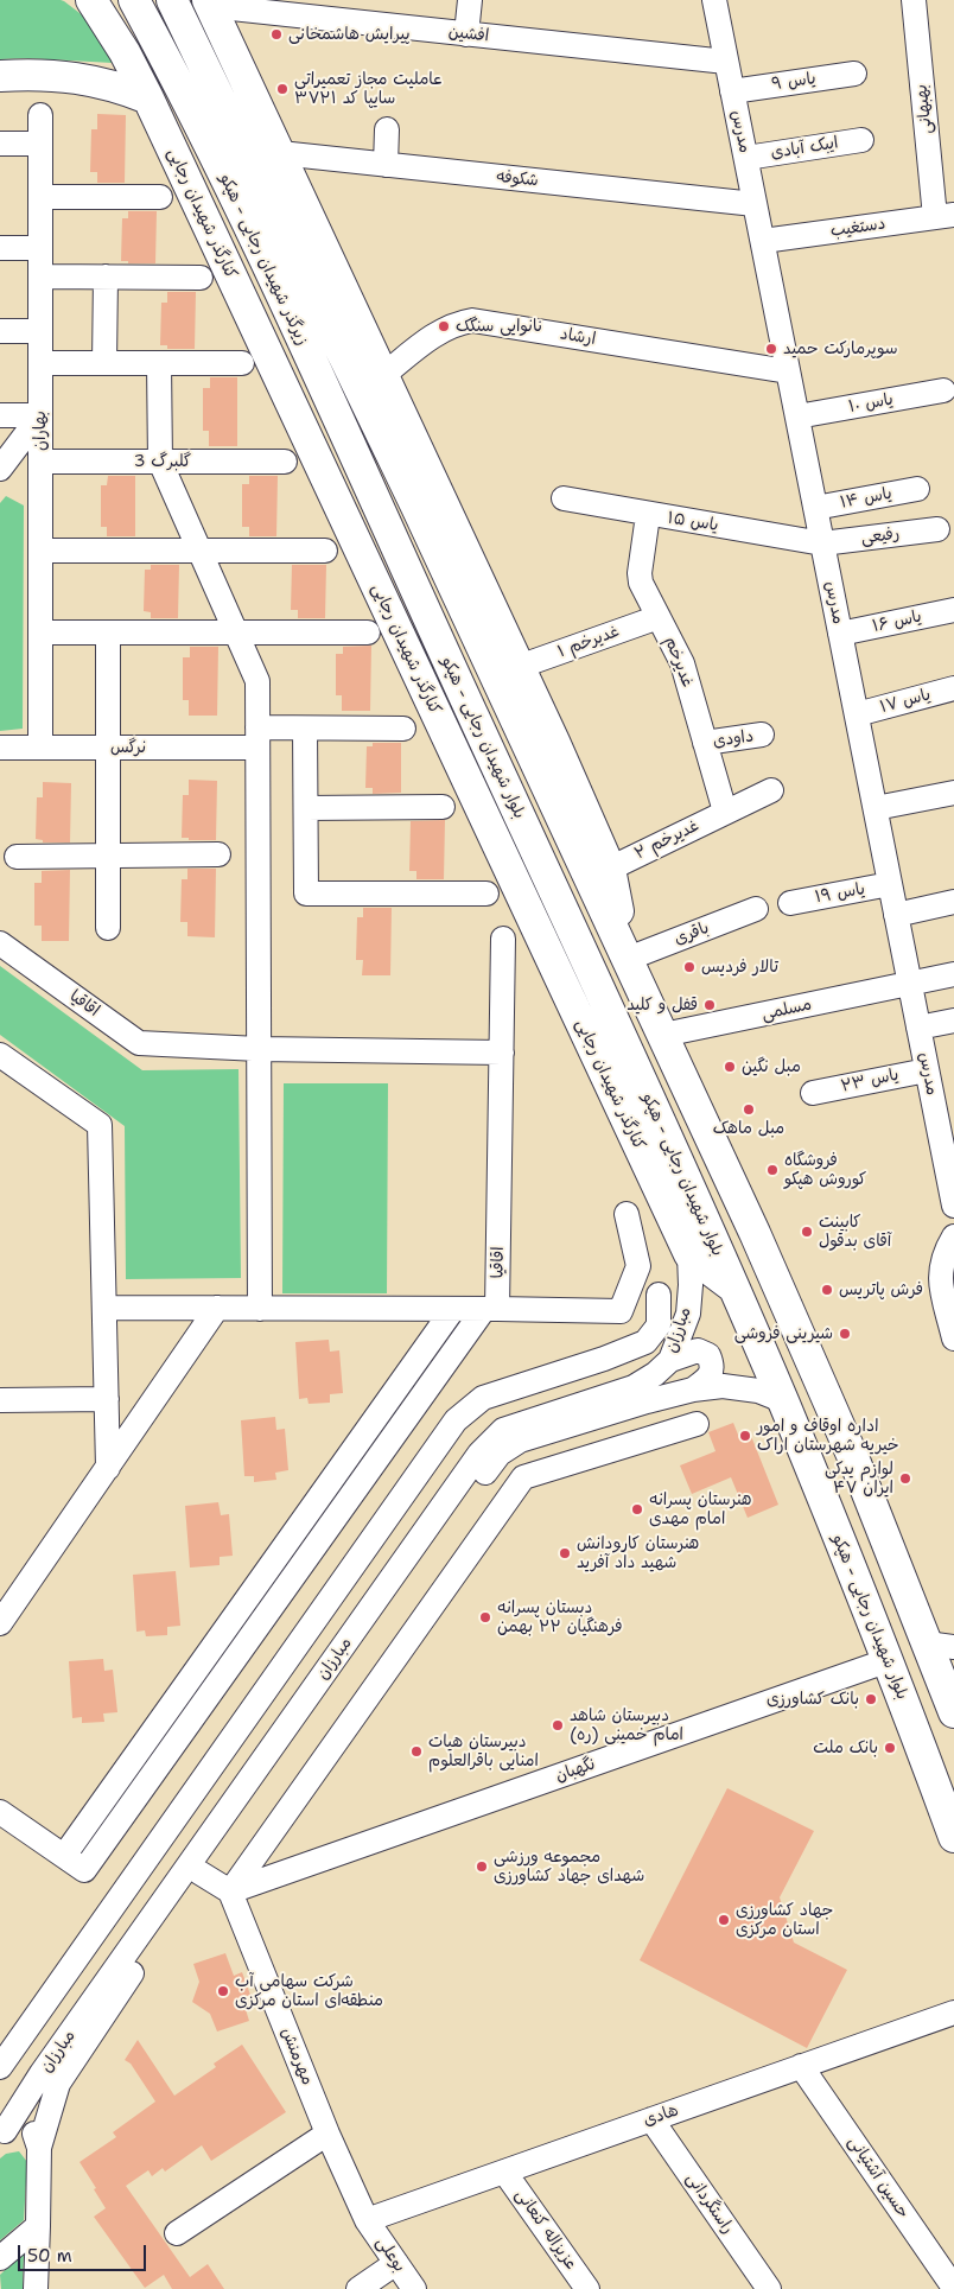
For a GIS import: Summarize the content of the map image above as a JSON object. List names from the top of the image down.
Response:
{
  "streets": {
    "main road": ["کنارگذر شهیدان رجایی", "زیرگذر شهیدان رجایی - هپکو", "بلوار شهیدان رجایی - هپکو"],
    "street": [
      "افشین",
      "یاس ۹",
      "بهبهانی",
      "مدرس",
      "ایبک آبادی",
      "شکوفه",
      "دستغیب",
      "ارشاد",
      "یاس ۱۰",
      "بهاران",
      "گلبرگ 3",
      "یاس ۱۴",
      "یاس ۱۵",
      "رفیعی",
      "یاس ۱۶",
      "غدیرخم ۱",
      "غدیرخم",
      "یاس ۱۷",
      "داودی",
      "نرگس",
      "غدیرخم ۲",
      "یاس ۱۹",
      "باقری",
      "اقاقیا",
      "مسلمی",
      "یاس ۲۳",
      "مبارزان",
      "نگهبان",
      "مهرمنش",
      "هادی",
      "حسین آشتیانی",
      "راستگردانی",
      "عزیزاله کنعانی",
      "بوعلی"
    ]
  },
  "crossings": [
    ["افشین", "مدرس"],
    ["یاس ۹", "مدرس"],
    ["بهبهانی", "دستغیب"],
    ["مدرس", "ایبک آبادی"],
    ["مدرس", "شکوفه"],
    ["مدرس", "دستغیب"],
    ["مدرس", "ارشاد"],
    ["مدرس", "یاس ۱۰"],
    ["مدرس", "یاس ۱۴"],
    ["مدرس", "یاس ۱۵"],
    ["مدرس", "رفیعی"],
    ["مدرس", "یاس ۱۶"],
    ["مدرس", "یاس ۱۷"],
    ["مدرس", "یاس ۱۹"],
    ["مدرس", "مسلمی"],
    ["مدرس", "یاس ۲۳"],
    ["کنارگذر شهیدان رجایی", "بلوار شهیدان رجایی - هپکو"],
    ["کنارگذر شهیدان رجایی", "مبارزان"],
    ["زیرگذر شهیدان رجایی - هپکو", "بلوار شهیدان رجایی - هپکو"],
    ["بهاران", "گلبرگ 3"],
    ["بهاران", "نرگس"],
    ["یاس ۱۵", "رفیعی"],
    ["یاس ۱۵", "غدیرخم"],
    ["غدیرخم ۱", "غدیرخم"],
    ["غدیرخم", "داودی"],
    ["غدیرخم", "غدیرخم ۲"],
    ["بلوار شهیدان رجایی - هپکو", "مبارزان"],
    ["بلوار شهیدان رجایی - هپکو", "نگهبان"],
    ["نگهبان", "مهرمنش"],
    ["مهرمنش", "هادی"],
    ["مهرمنش", "بوعلی"],
    ["هادی", "حسین آشتیانی"],
    ["هادی", "راستگردانی"],
    ["هادی", "عزیزاله کنعانی"],
    ["هادی", "بوعلی"]
  ],
  "places": [
    "پیرایش هاشمخانی",
    "عاملیت مجاز تعمیراتی سایپا کد ۳۷۲۱",
    "نانوایی سنگک",
    "سوپرمارکت حمید",
    "تالار فردیس",
    "قفل و کلید",
    "مبل نگین",
    "مبل ماهک",
    "فروشگاه کوروش هپکو",
    "کابینت آقای بدقول",
    "فرش پاتریس",
    "شیرینی فروشی",
    "اداره اوقاف و امور خیریه شهرستان اراک",
    "لوازم یدکی ایران ۴۷",
    "هنرستان پسرانه امام مهدی",
    "هنرستان کارودانش شهید داد آفرید",
    "دبستان پسرانه فرهنگیان ۲۲ بهمن",
    "بانک کشاورزی",
    "دبیرستان شاهد امام خمینی (ره)",
    "بانک ملت",
    "دبیرستان هیات امنایی باقرالعلوم",
    "مجموعه ورزشی شهدای جهاد کشاورزی",
    "جهاد کشاورزی استان مرکزی",
    "شرکت سهامی آب منطقه‌ای استان مرکزی"
  ],
  "scale_bar": "50 m"
}
